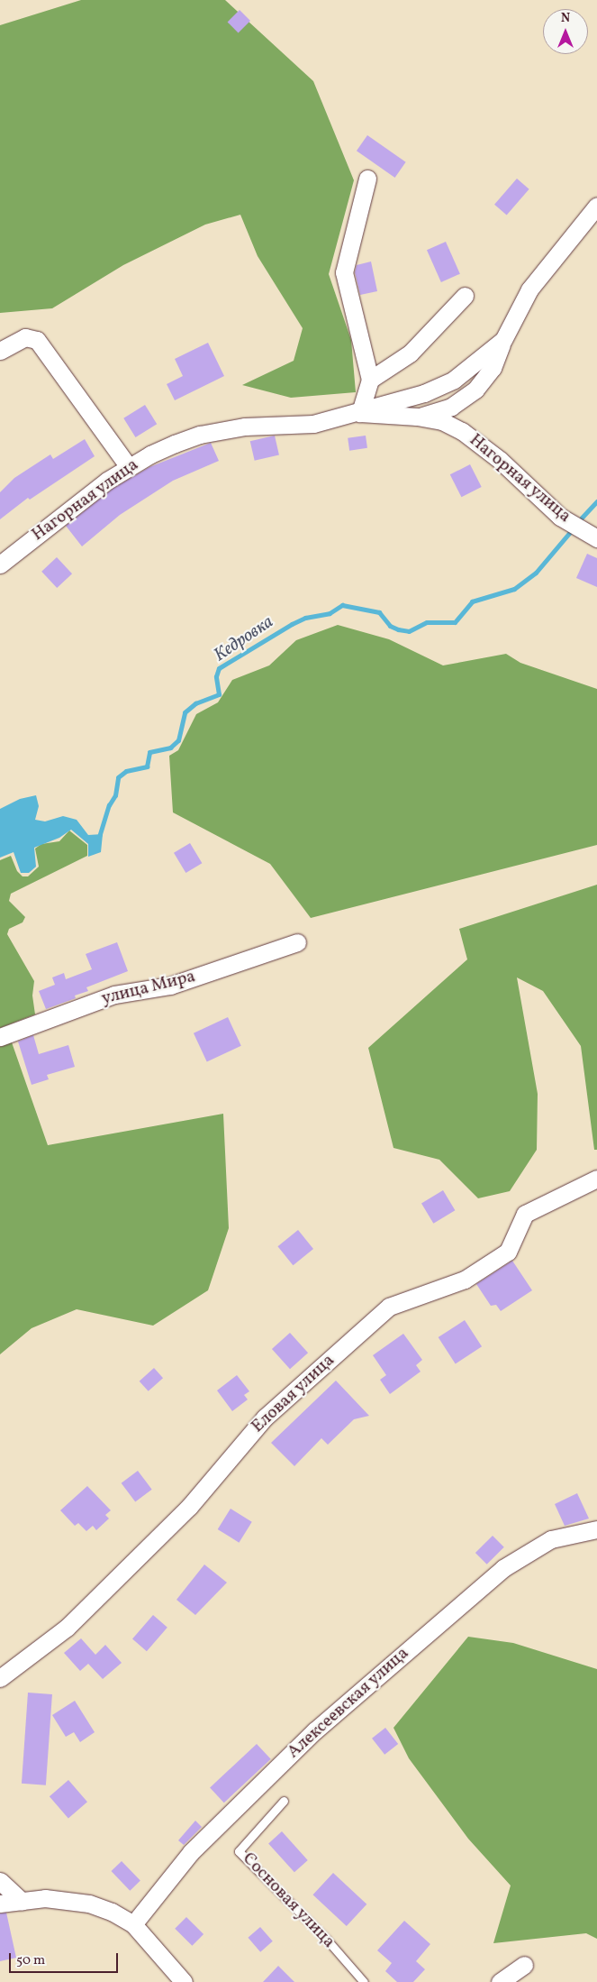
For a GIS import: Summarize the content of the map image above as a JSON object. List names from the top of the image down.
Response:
{
  "streets": {
    "street": [
      "Нагорная улица",
      "улица Мира",
      "Еловая улица",
      "Алексеевская улица"
    ],
    "lane": ["Сосновая улица"]
  },
  "water": ["Кедровка"],
  "scale_bar": "50 m",
  "north": "top"
}
